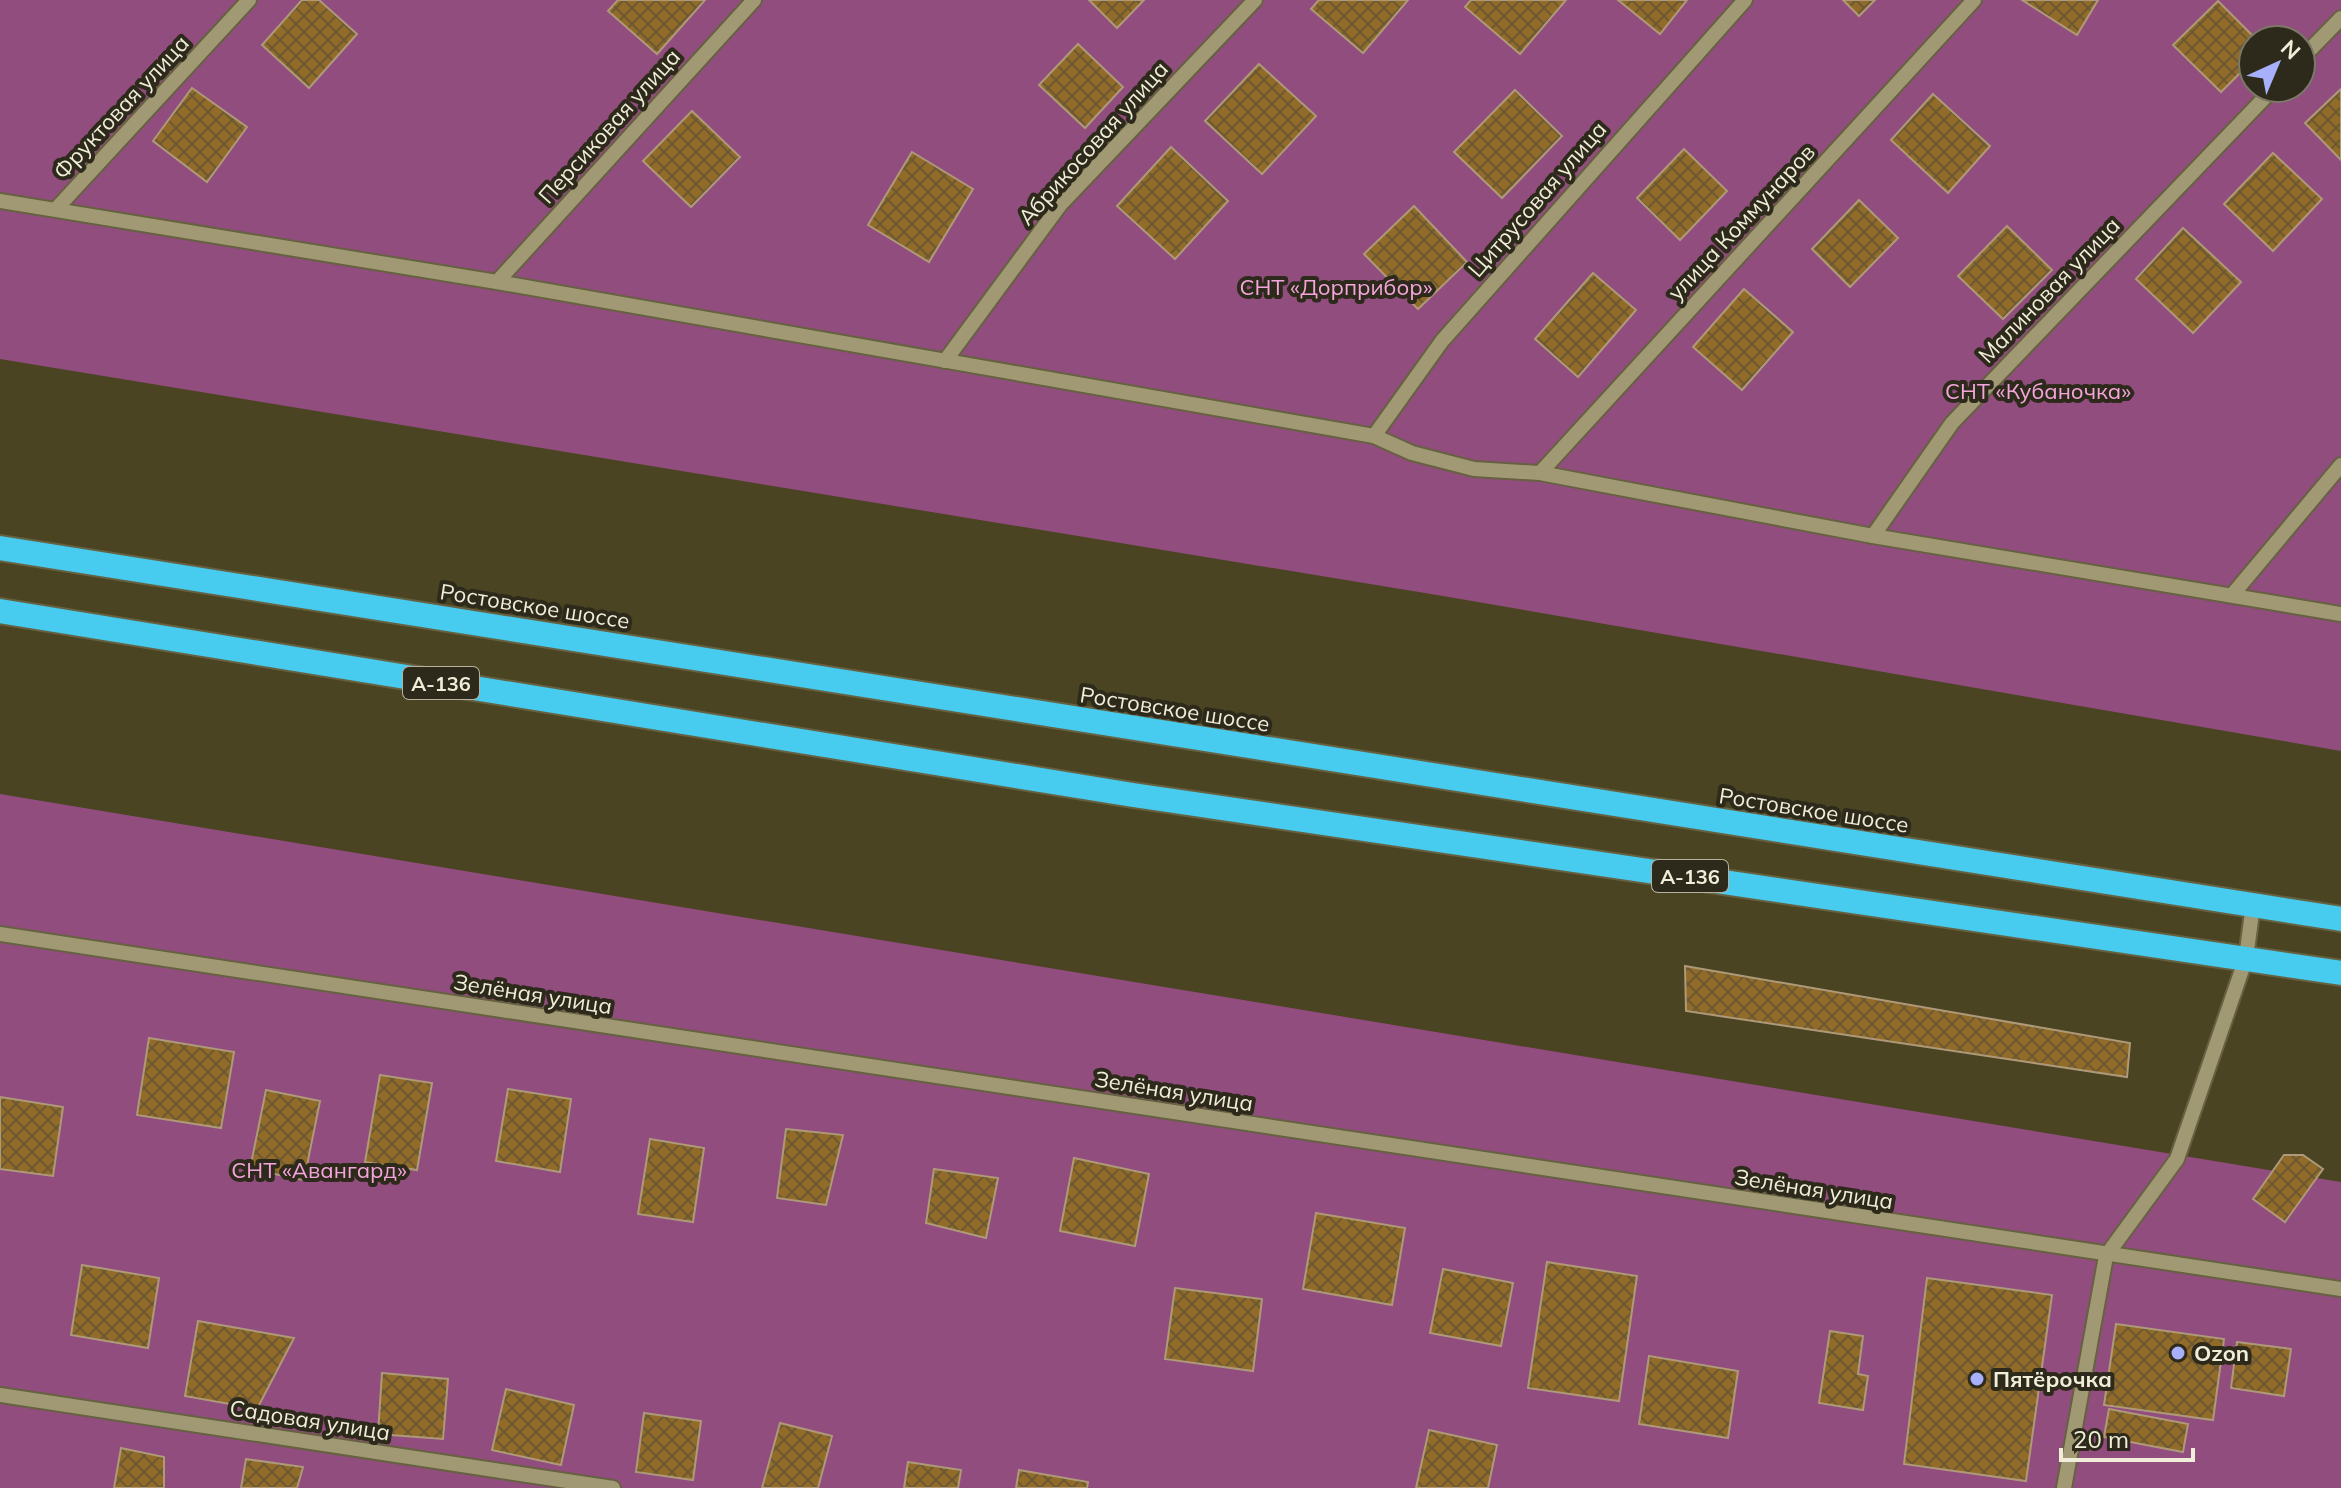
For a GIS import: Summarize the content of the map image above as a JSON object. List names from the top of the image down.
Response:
{
  "streets": {
    "highway": ["Ростовское шоссе", "А-136"],
    "street": [
      "Фруктовая улица",
      "Персиковая улица",
      "Абрикосовая улица",
      "Цитрусовая улица",
      "улица Коммунаров",
      "Малиновая улица",
      "Зелёная улица",
      "Садовая улица"
    ]
  },
  "parks": ["СНТ «Дорприбор»", "СНТ «Кубаночка»", "СНТ «Авангард»"],
  "places": ["Ozon", "Пятёрочка"],
  "scale_bar": "20 m",
  "north": "top right"
}
